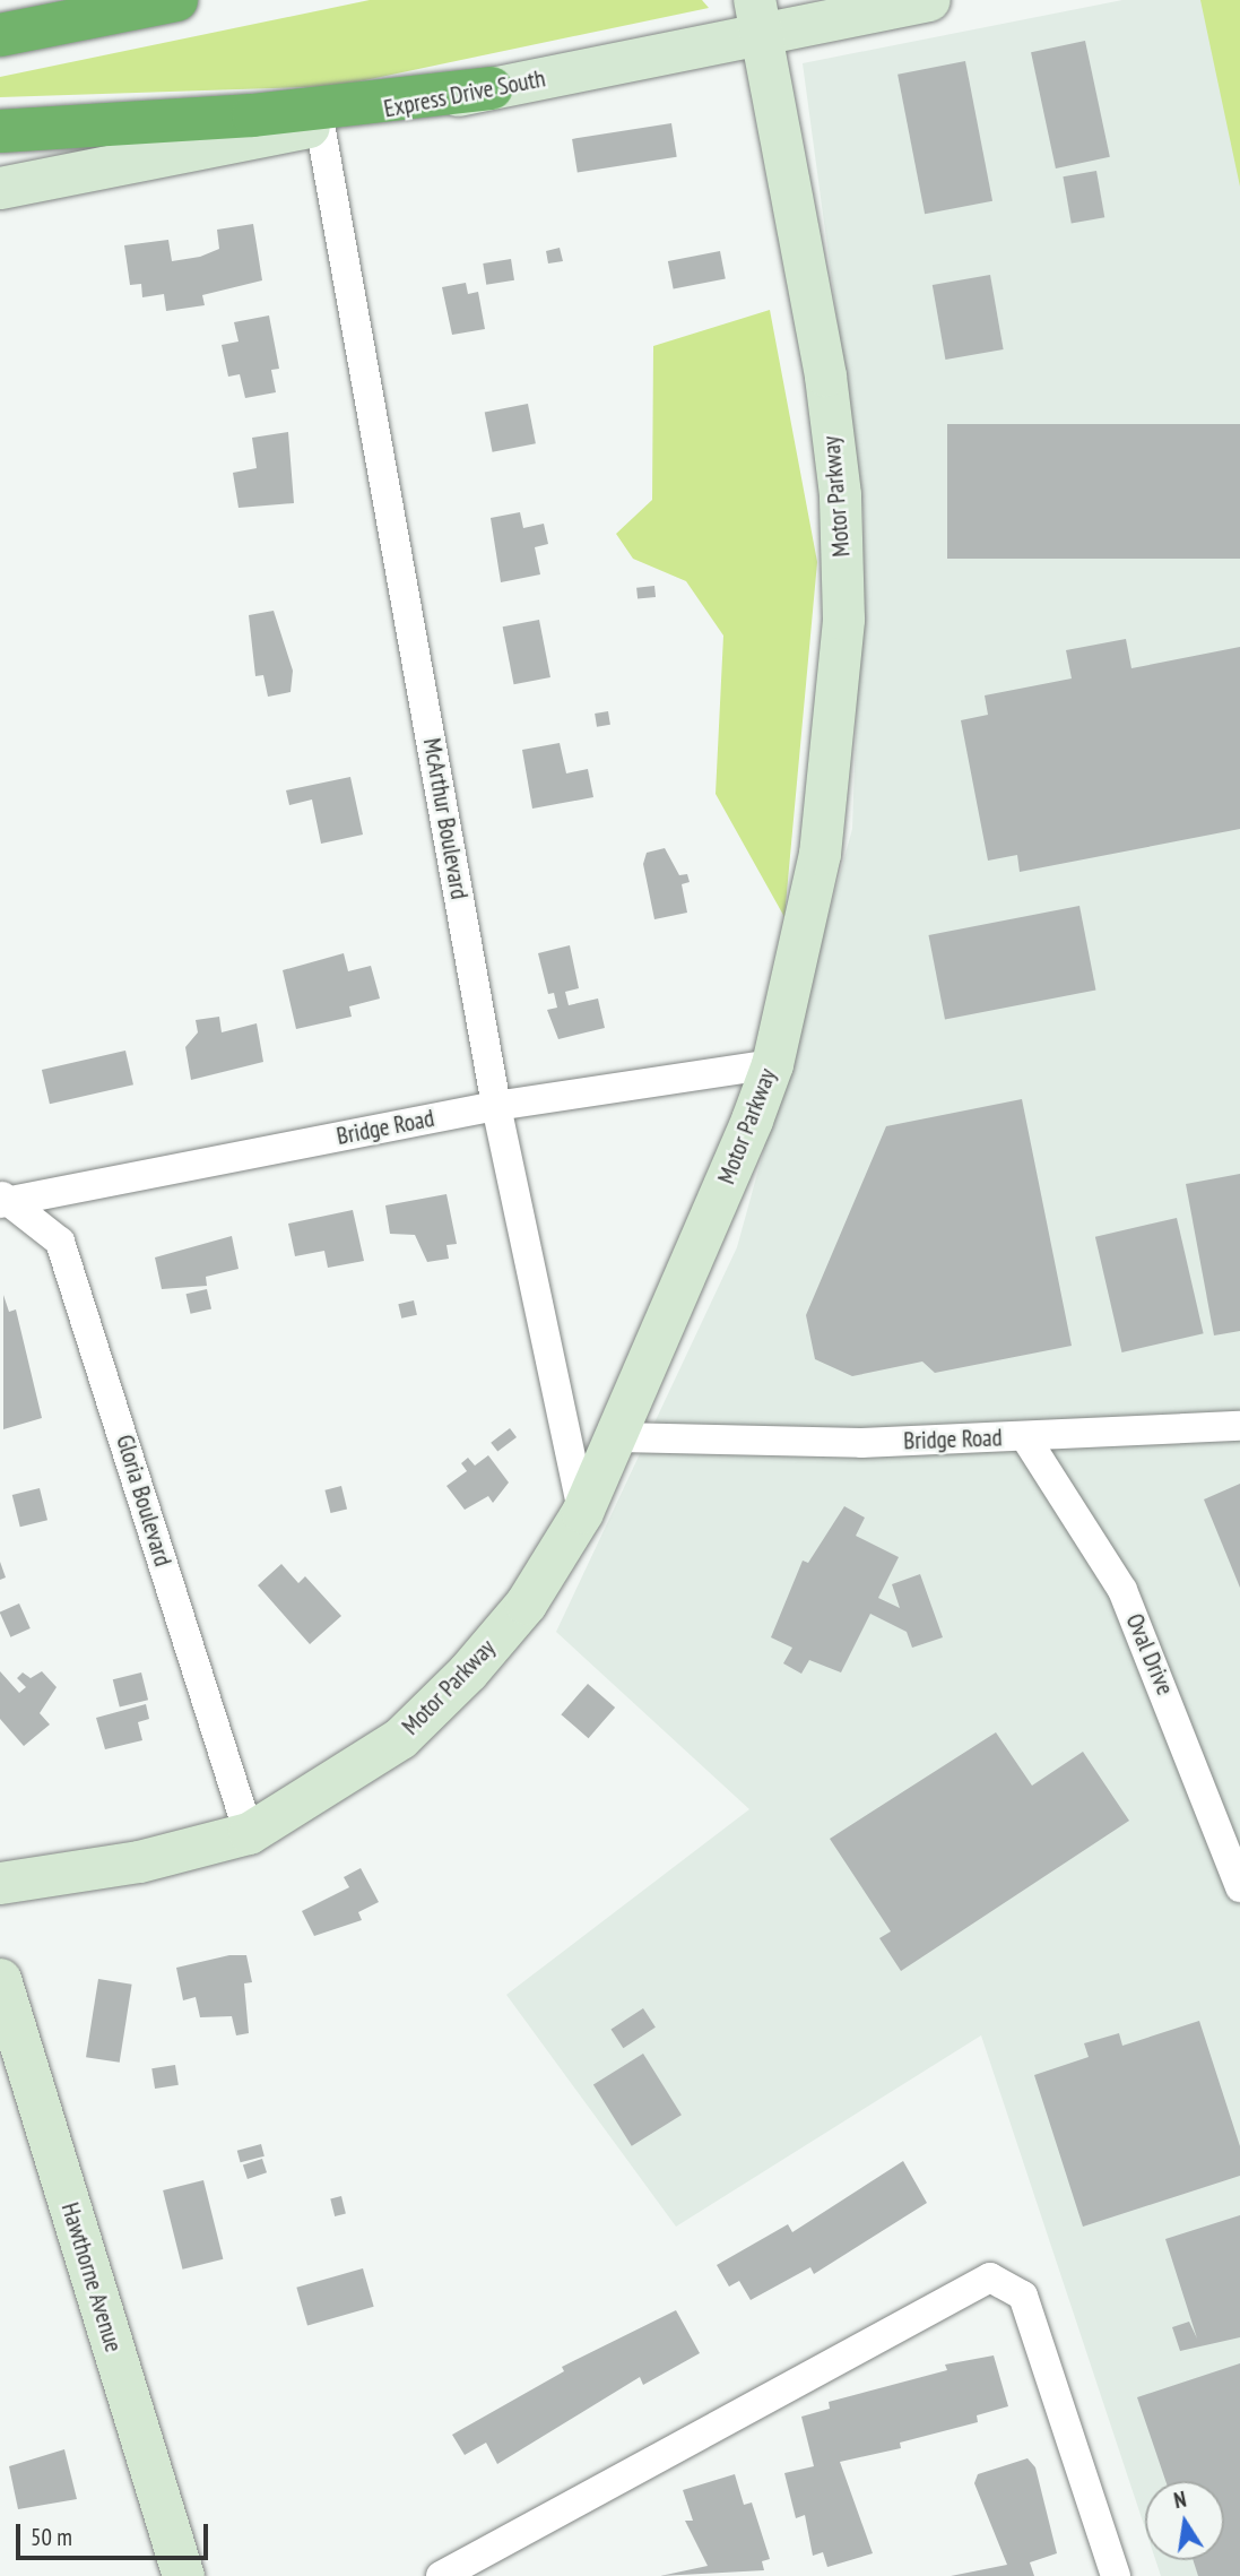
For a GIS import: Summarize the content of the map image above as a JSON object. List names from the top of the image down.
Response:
{
  "streets": {
    "main road": ["Express Drive South", "Motor Parkway", "Hawthorne Avenue"],
    "street": [
      "McArthur Boulevard",
      "Bridge Road",
      "Gloria Boulevard",
      "Oval Drive"
    ]
  },
  "crossings": [
    ["Express Drive South", "Motor Parkway"],
    ["Express Drive South", "McArthur Boulevard"],
    ["Motor Parkway", "McArthur Boulevard"],
    ["Motor Parkway", "Bridge Road"],
    ["Motor Parkway", "Gloria Boulevard"],
    ["McArthur Boulevard", "Bridge Road"],
    ["Bridge Road", "Gloria Boulevard"],
    ["Bridge Road", "Oval Drive"]
  ],
  "scale_bar": "50 m",
  "north": "top"
}
